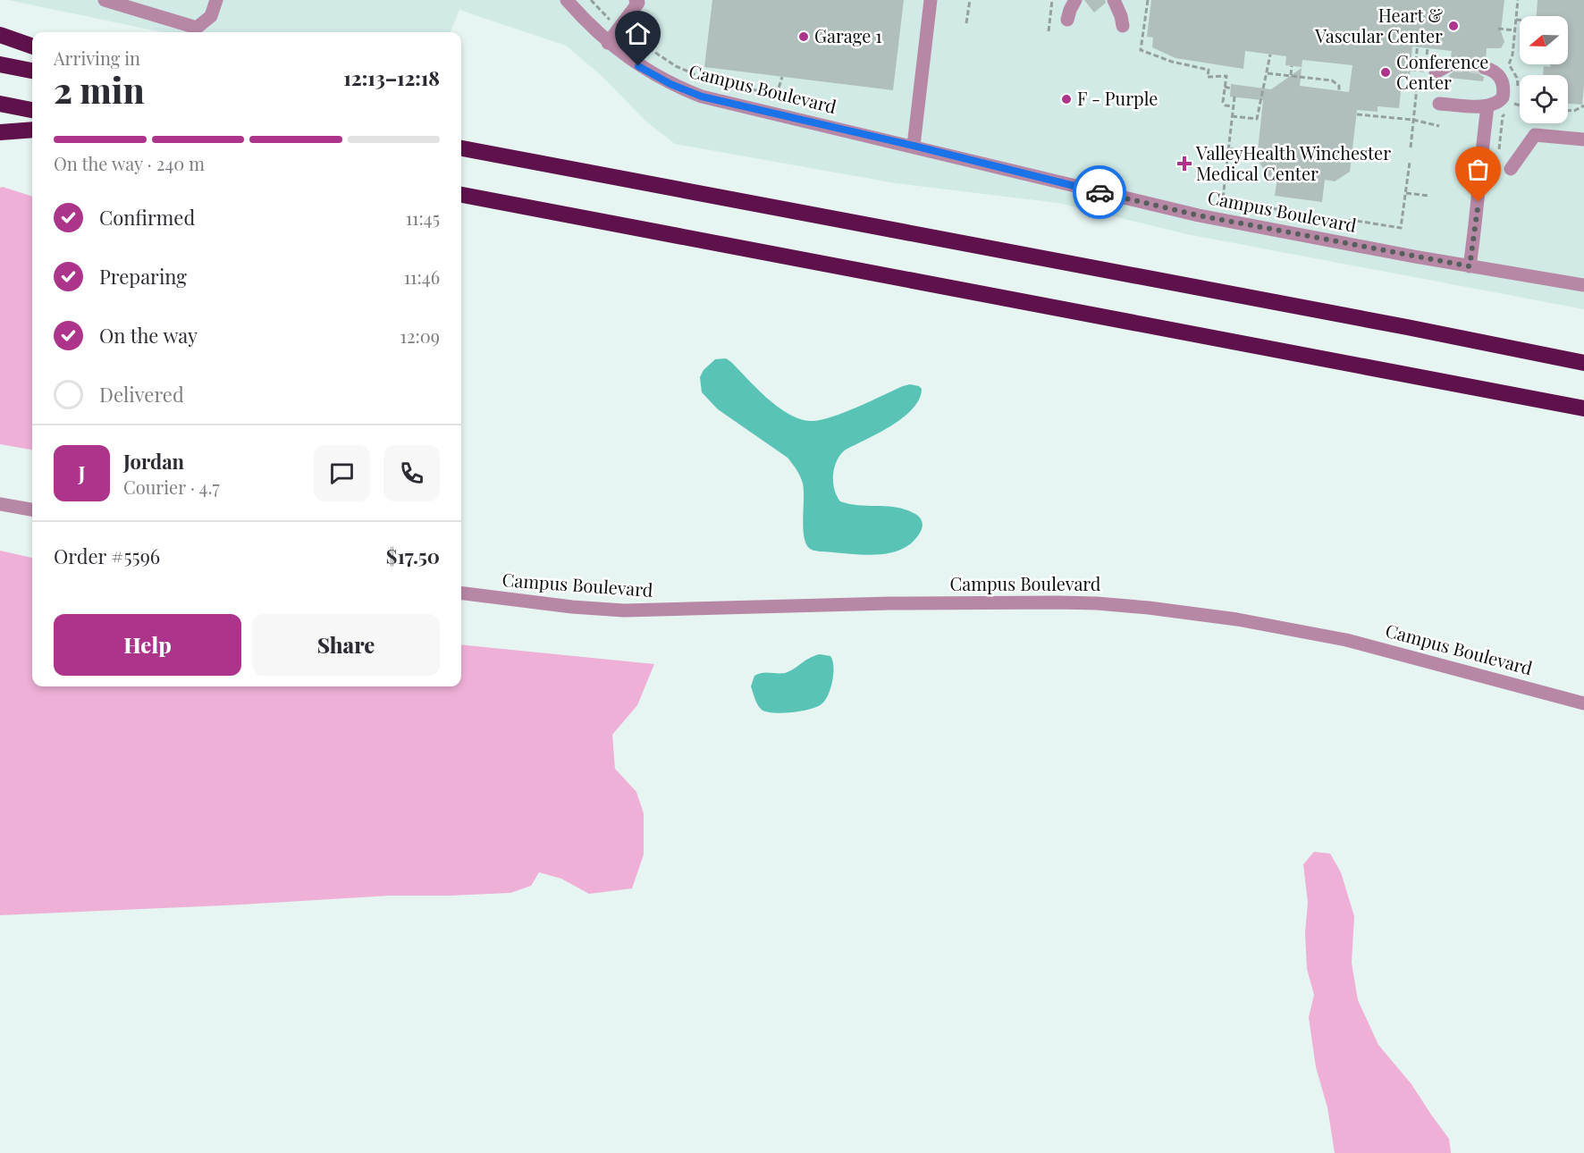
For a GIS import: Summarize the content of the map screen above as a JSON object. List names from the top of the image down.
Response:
{
  "streets": {
    "street": ["Campus Boulevard"]
  },
  "places": {
    "other": [
      "Heart & Vascular Center",
      "Garage 1",
      "Conference Center",
      "F - Purple"
    ],
    "health": ["ValleyHealth Winchester Medical Center"]
  },
  "north": "left",
  "page": {
    "heading": ["2 min", "Arriving in", "12:13–12:18"],
    "panel": [
      "Jordan",
      "Courier · 4.7",
      "Order #5596",
      "$17.50"
    ],
    "bar": "On the way · 240 m",
    "list": [
      ["Confirmed", "11:45"],
      ["Preparing", "11:46"],
      ["On the way", "12:09"],
      "Delivered"
    ],
    "round": "J",
    "buttons": ["Help", "Share"]
  }
}
